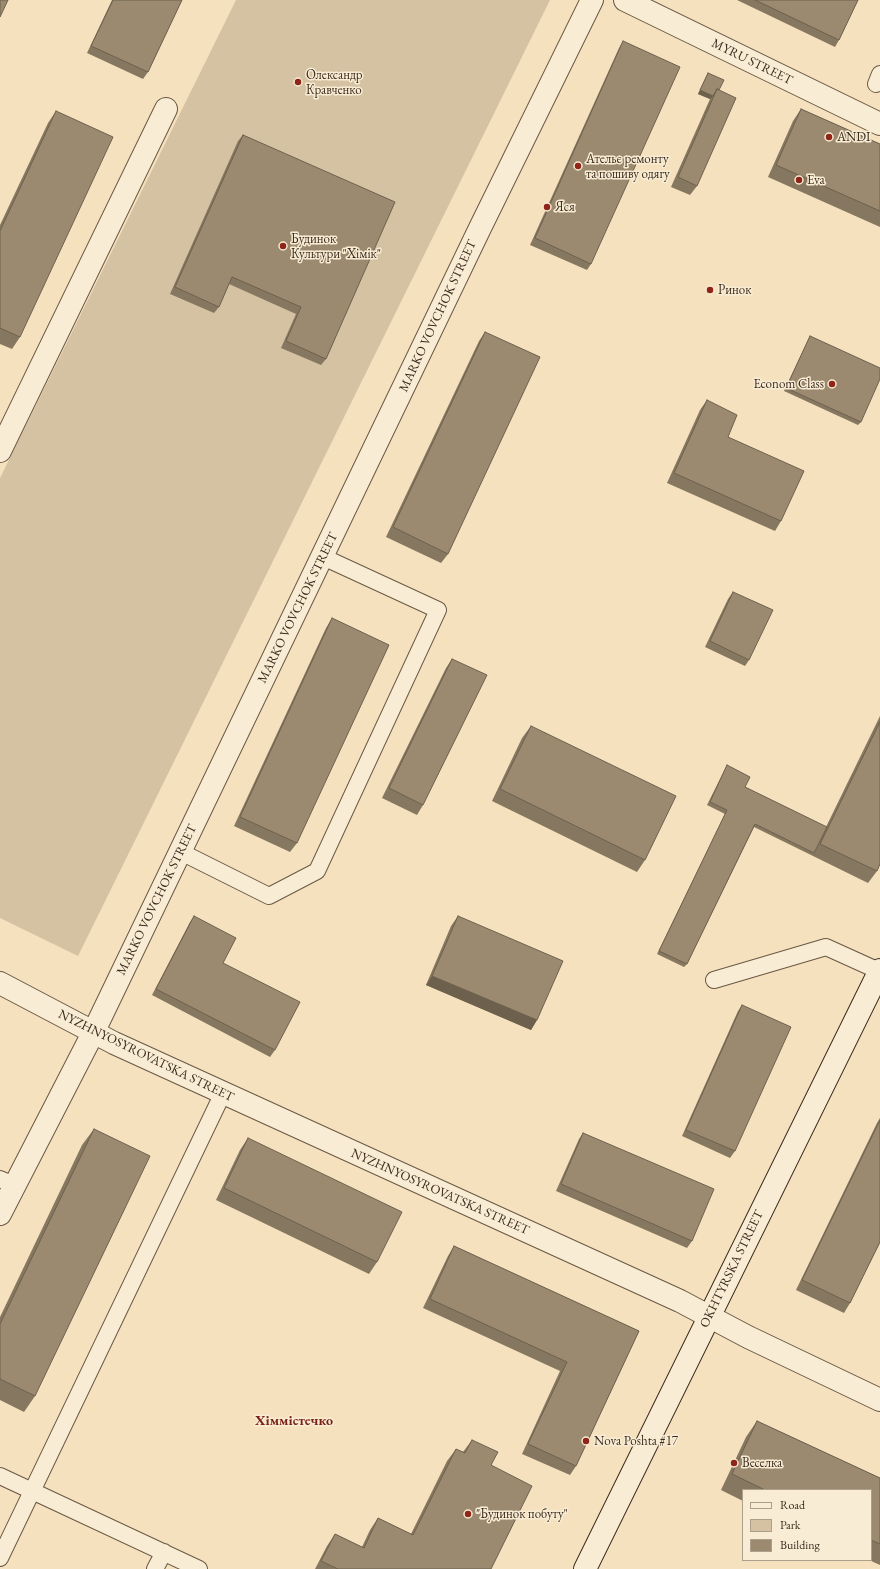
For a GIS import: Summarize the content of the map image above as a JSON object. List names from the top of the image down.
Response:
{
  "streets": {
    "street": [
      "MYRU STREET",
      "MARKO VOVCHOK STREET",
      "NYZHNYOSYROVATSKA STREET",
      "OKHTYRSKA STREET"
    ]
  },
  "crossings": [
    ["MARKO VOVCHOK STREET", "NYZHNYOSYROVATSKA STREET"],
    ["NYZHNYOSYROVATSKA STREET", "OKHTYRSKA STREET"]
  ],
  "districts": ["Хіммістечко"],
  "places": [
    "Олександр Кравченко",
    "ANDI",
    "Ательє ремонту та пошиву одягу",
    "Eva",
    "Яся",
    "Будинок Культури \"Хімік\"",
    "Ринок",
    "Econom Class",
    "Nova Poshta #17",
    "Веселка",
    "\"Будинок побуту\""
  ],
  "legend": ["Road", "Park", "Building"]
}
